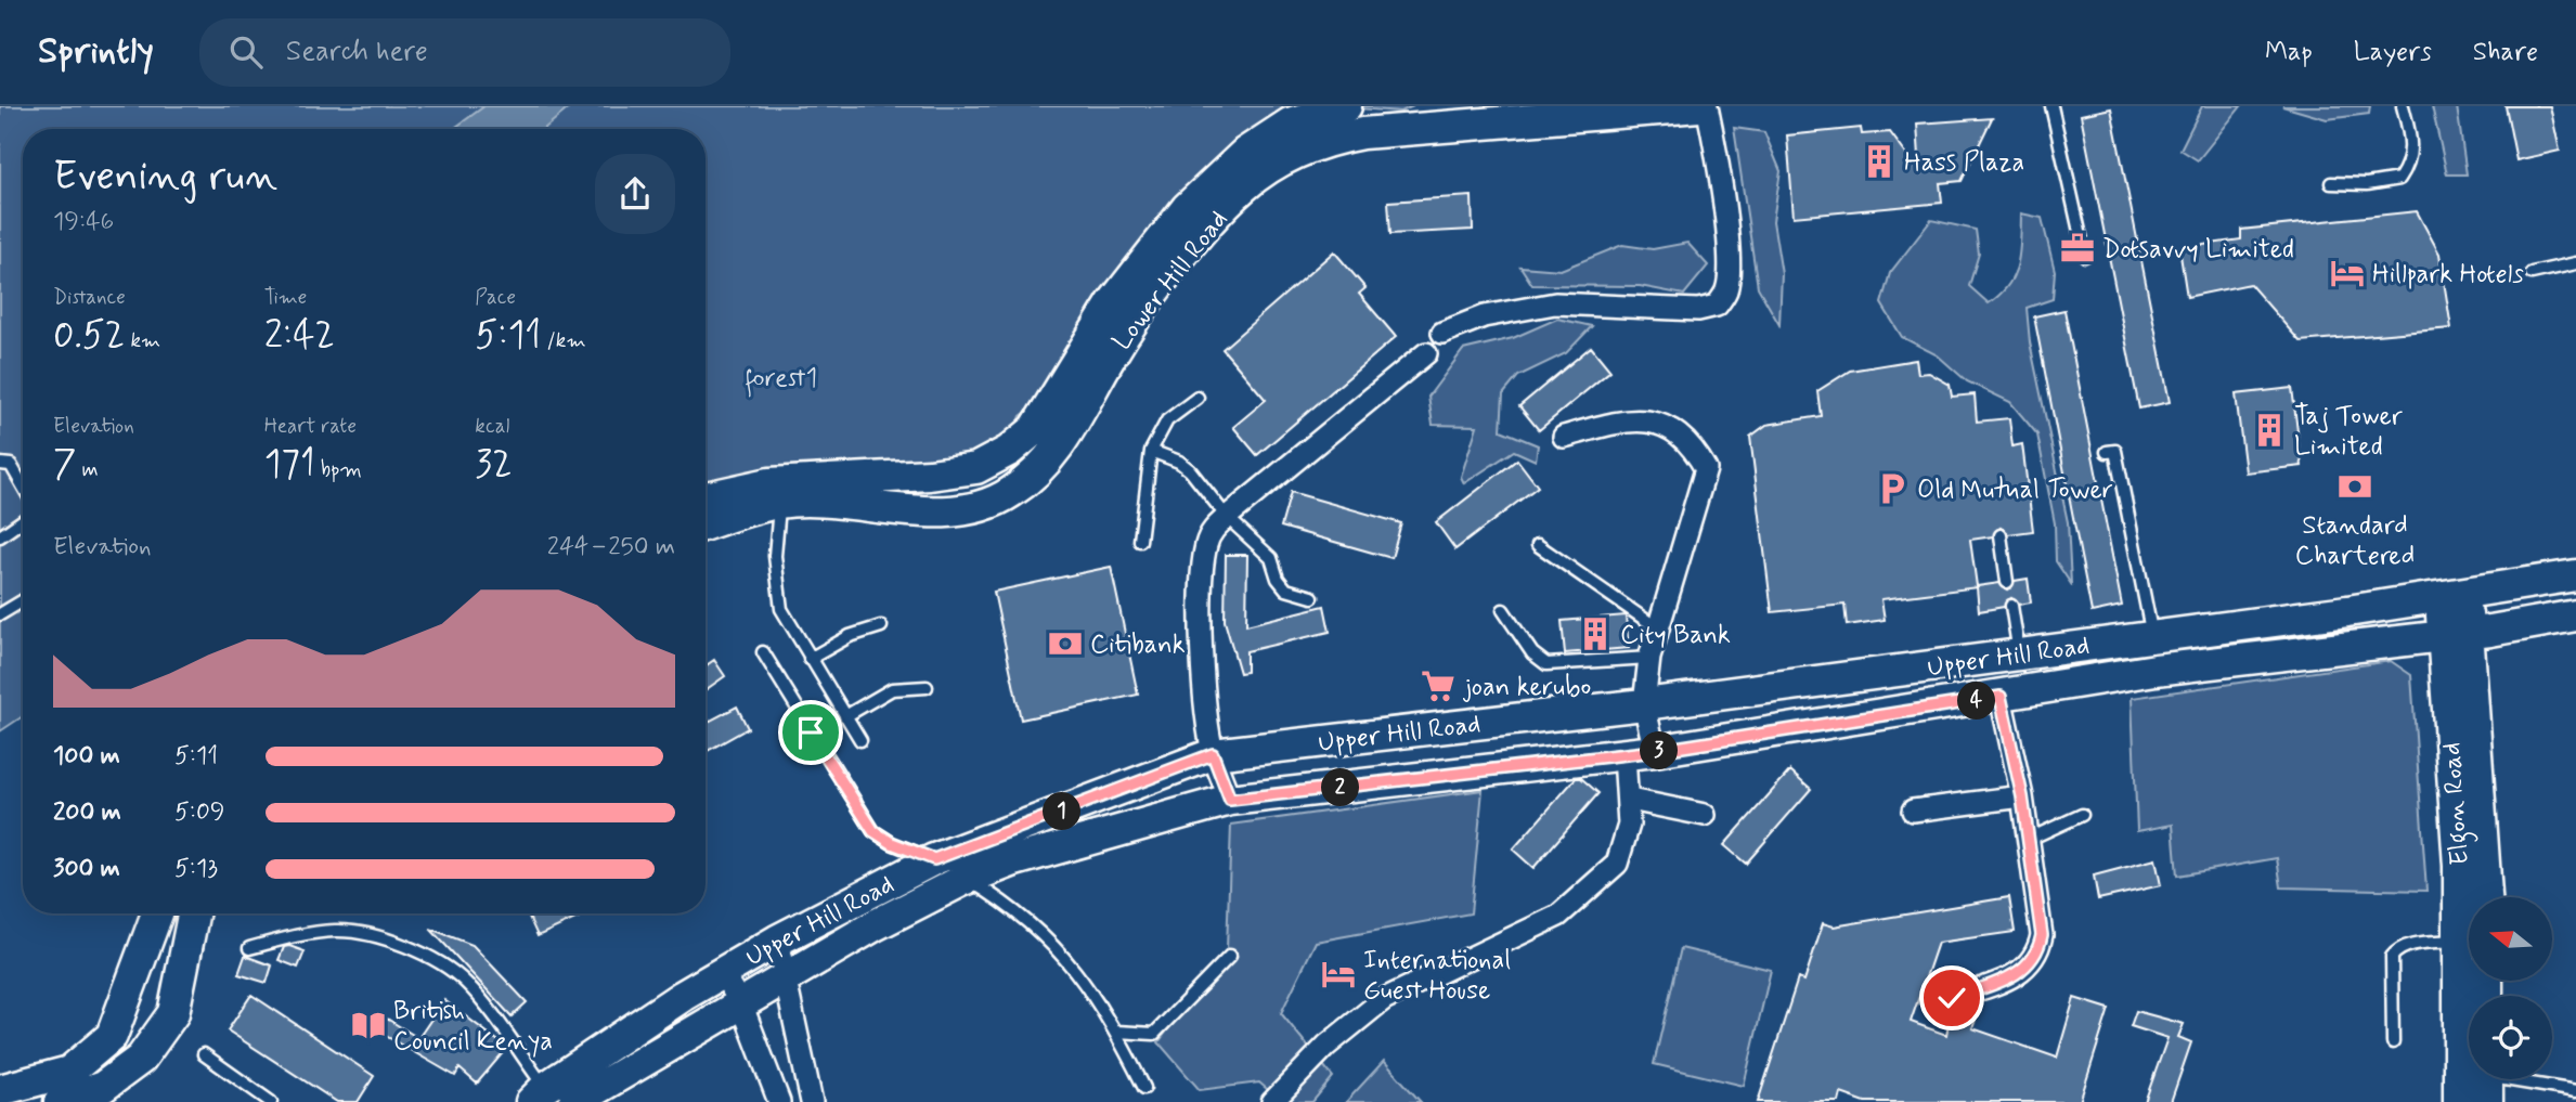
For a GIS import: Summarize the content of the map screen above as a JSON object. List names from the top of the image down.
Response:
{
  "streets": {
    "street": ["Lower Hill Road", "Upper Hill Road", "Elgon Road"]
  },
  "crossings": [
    ["Upper Hill Road", "Elgon Road"]
  ],
  "parks": ["forest1"],
  "places": {
    "building": ["Hass Plaza", "Taj Tower Limited", "City Bank"],
    "office": ["Dotsavvy Limited"],
    "hotel": ["Hillpark Hotels", "International Guest House"],
    "bank": ["Standard Chartered", "Citibank"],
    "parking": ["Old Mutual Tower"],
    "supermarket": ["joan kerubo"],
    "library": ["British Council Kenya"]
  },
  "north": "left",
  "page": {
    "header": "Sprintly",
    "search": "Search here",
    "nav": ["Map", "Layers", "Share"],
    "heading": ["Evening run", "19:46"],
    "stats": [
      ["Distance", "0.52 km"],
      ["Time", "2:42"],
      ["Pace", "5:11 /km"],
      ["Elevation", "7 m"],
      ["Heart rate", "171 bpm"],
      ["kcal", "32"]
    ],
    "chart": ["Elevation", "244–250 m"],
    "pins": [
      "4",
      "3",
      "2",
      "1"
    ],
    "list": [
      {
        "name": "100 m",
        "note": "5:11"
      },
      {
        "name": "200 m",
        "note": "5:09"
      },
      {
        "name": "300 m",
        "note": "5:13"
      }
    ]
  }
}
